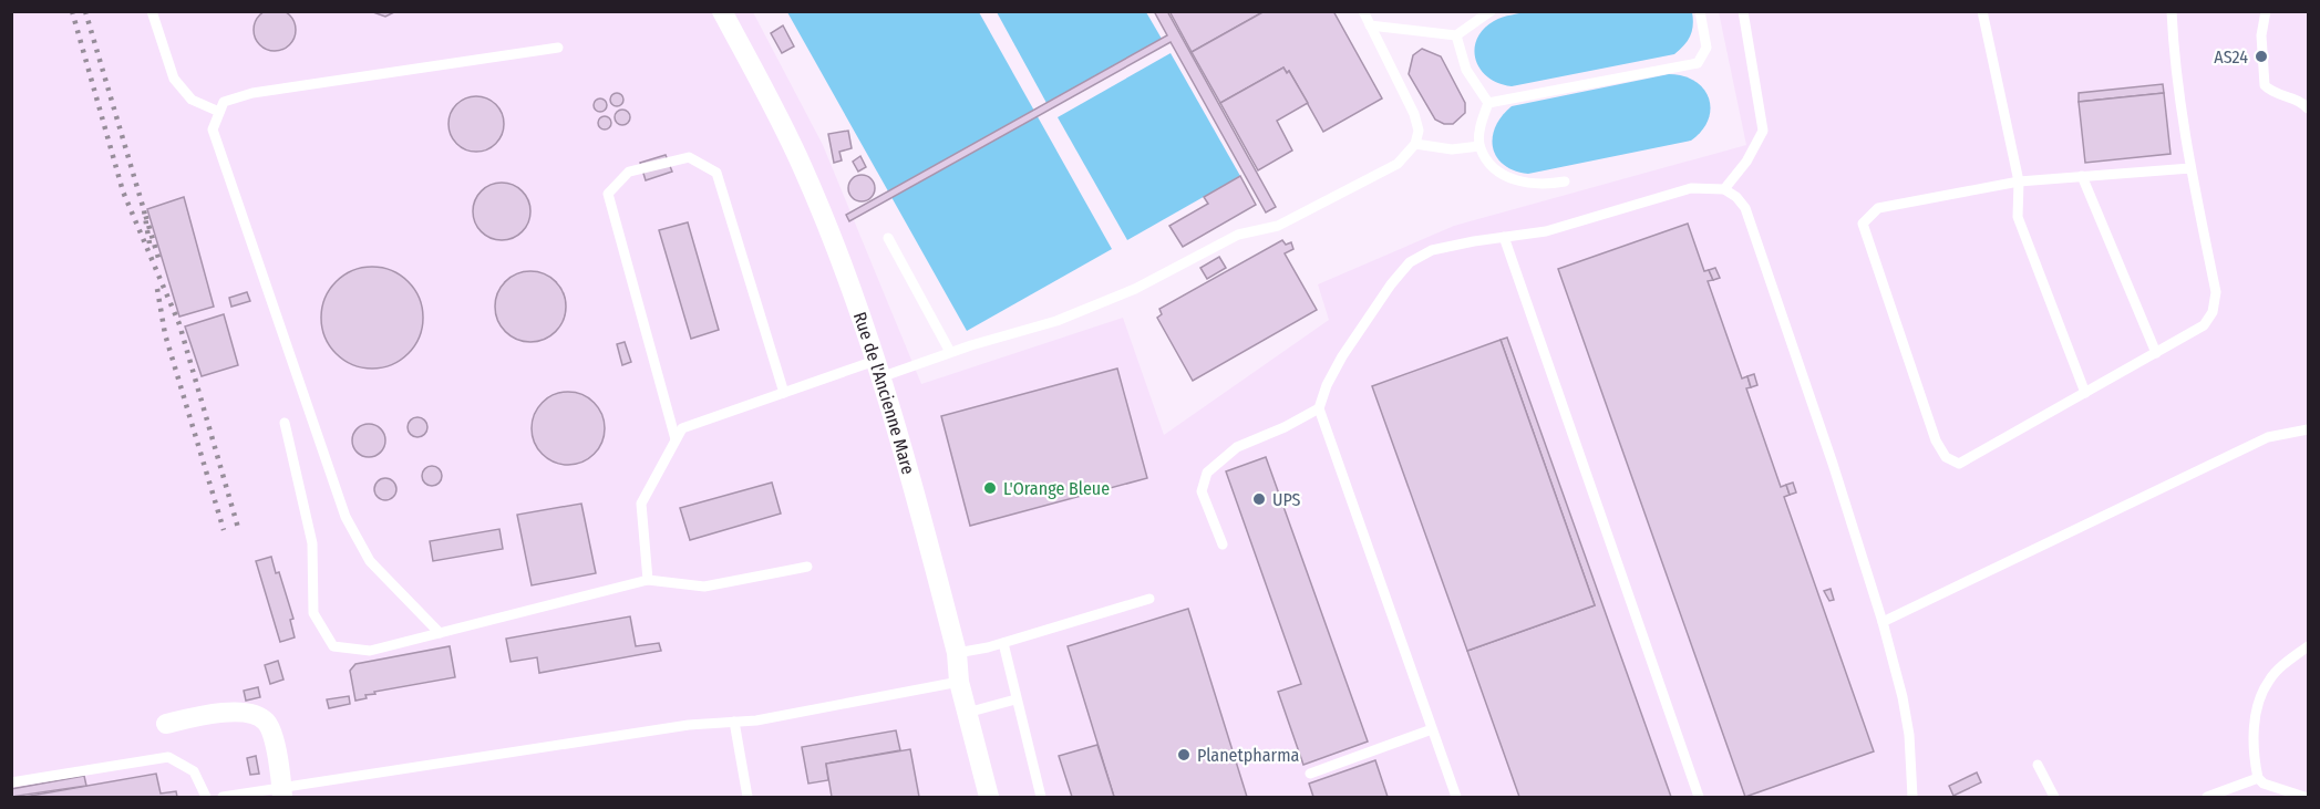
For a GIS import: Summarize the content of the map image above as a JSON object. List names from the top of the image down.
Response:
{
  "streets": {
    "street": ["Rue de l'Ancienne Mare"]
  },
  "places": [
    "AS24",
    "L'Orange Bleue",
    "UPS",
    "Planetpharma"
  ]
}
